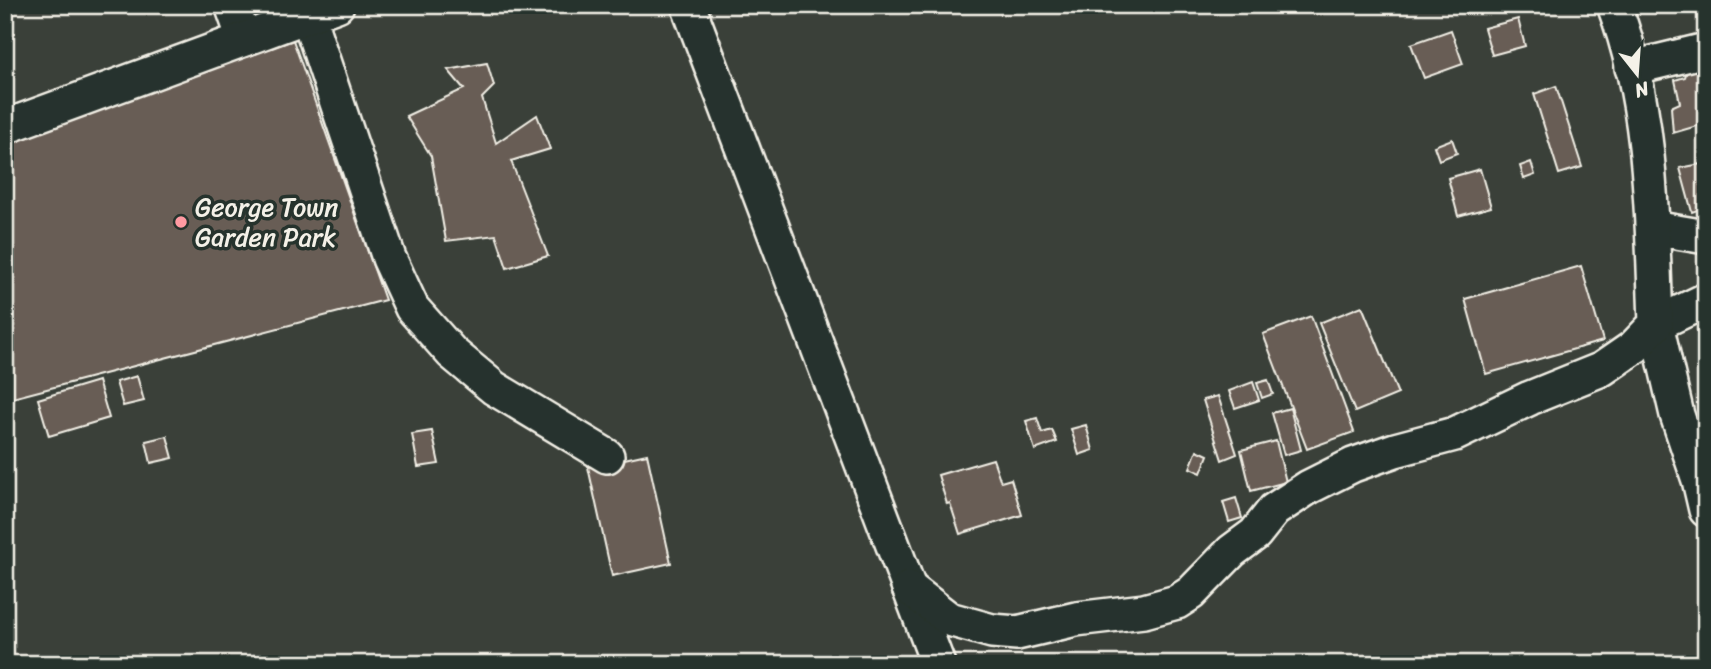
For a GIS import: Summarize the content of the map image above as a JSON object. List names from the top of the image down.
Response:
{
  "places": ["George Town Garden Park"],
  "north": "bottom"
}
